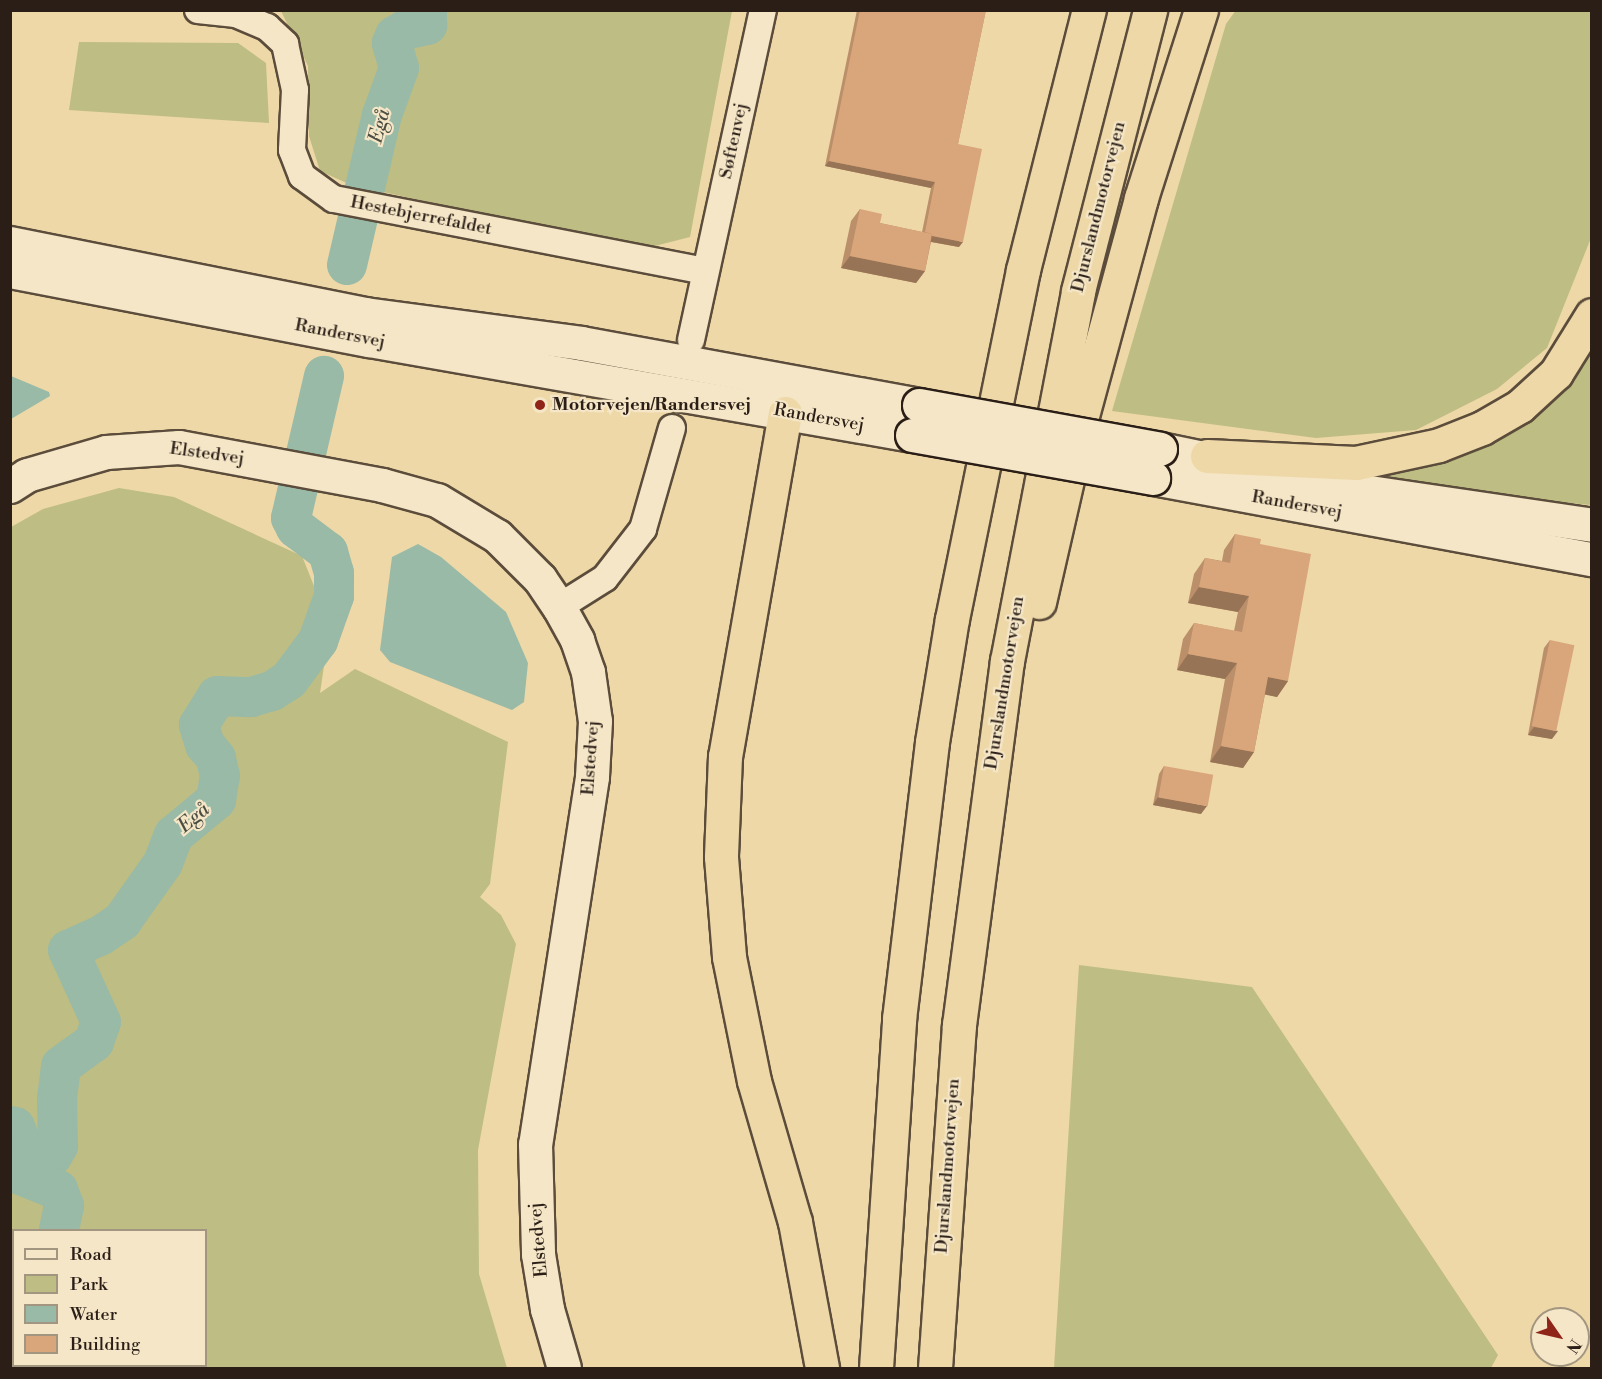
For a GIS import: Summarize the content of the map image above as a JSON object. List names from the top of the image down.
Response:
{
  "streets": {
    "highway": ["Djurslandmotorvejen"],
    "main road": ["Randersvej", "Elstedvej"],
    "street": ["Søftenvej", "Hestebjerrefaldet"]
  },
  "crossings": [
    ["Søftenvej", "Hestebjerrefaldet"]
  ],
  "water": ["Egå"],
  "places": ["Motorvejen/Randersvej"],
  "legend": [
    "Road",
    "Park",
    "Water",
    "Building"
  ],
  "north": "bottom right"
}
